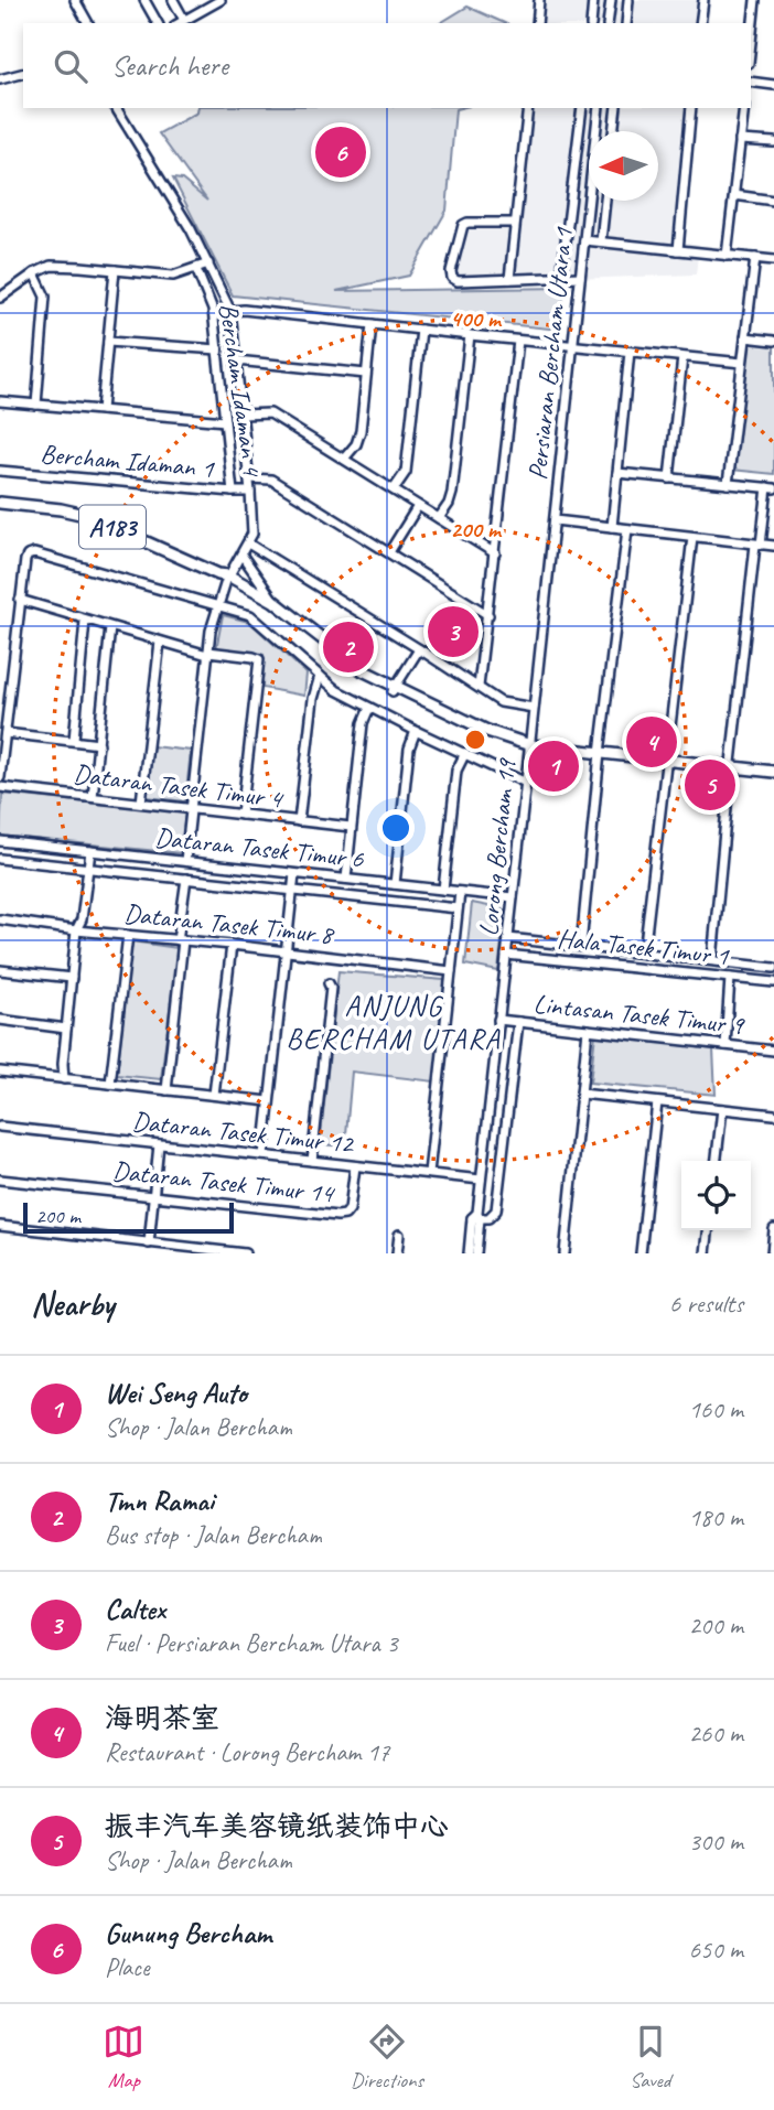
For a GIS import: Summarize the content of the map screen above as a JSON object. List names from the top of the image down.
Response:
{
  "streets": {
    "main road": ["A183"],
    "street": [
      "Persiaran Bercham Utara 1",
      "Bercham Idaman 4",
      "Bercham Idaman 1",
      "Dataran Tasek Timur 4",
      "Dataran Tasek Timur 6",
      "Lorong Bercham 19",
      "Dataran Tasek Timur 8",
      "Hala Tasek Timur 1",
      "Lintasan Tasek Timur 9",
      "Dataran Tasek Timur 12",
      "Dataran Tasek Timur 14"
    ]
  },
  "crossings": [
    ["Persiaran Bercham Utara 1", "A183"],
    ["Persiaran Bercham Utara 1", "Lorong Bercham 19"],
    ["Bercham Idaman 4", "Bercham Idaman 1"],
    ["A183", "Lorong Bercham 19"],
    ["Dataran Tasek Timur 6", "Lorong Bercham 19"],
    ["Lorong Bercham 19", "Hala Tasek Timur 1"],
    ["Lorong Bercham 19", "Lintasan Tasek Timur 9"],
    ["Lorong Bercham 19", "Dataran Tasek Timur 12"],
    ["Dataran Tasek Timur 12", "Dataran Tasek Timur 14"]
  ],
  "districts": ["ANJUNG BERCHAM UTARA"],
  "scale_bar": "200 m",
  "north": "left",
  "page": {
    "search": "Search here",
    "pins": [
      "6",
      "3",
      "2",
      "4",
      "1",
      "5"
    ],
    "scale": "200 m",
    "heading": ["Nearby", "6 results"],
    "list": [
      {
        "mark": "1",
        "name": "Wei Seng Auto",
        "note": "Shop · Jalan Bercham",
        "value": "160 m"
      },
      {
        "mark": "2",
        "name": "Tmn Ramai",
        "note": "Bus stop · Jalan Bercham",
        "value": "180 m"
      },
      {
        "mark": "3",
        "name": "Caltex",
        "note": "Fuel · Persiaran Bercham Utara 3",
        "value": "200 m"
      },
      {
        "mark": "4",
        "name": "海明茶室",
        "note": "Restaurant · Lorong Bercham 17",
        "value": "260 m"
      },
      {
        "mark": "5",
        "name": "振丰汽车美容镜纸装饰中心",
        "note": "Shop · Jalan Bercham",
        "value": "300 m"
      },
      {
        "mark": "6",
        "name": "Gunung Bercham",
        "note": "Place",
        "value": "650 m"
      }
    ],
    "nav": ["Map", "Directions", "Saved"]
  },
  "rings": ["400 m", "200 m"]
}
